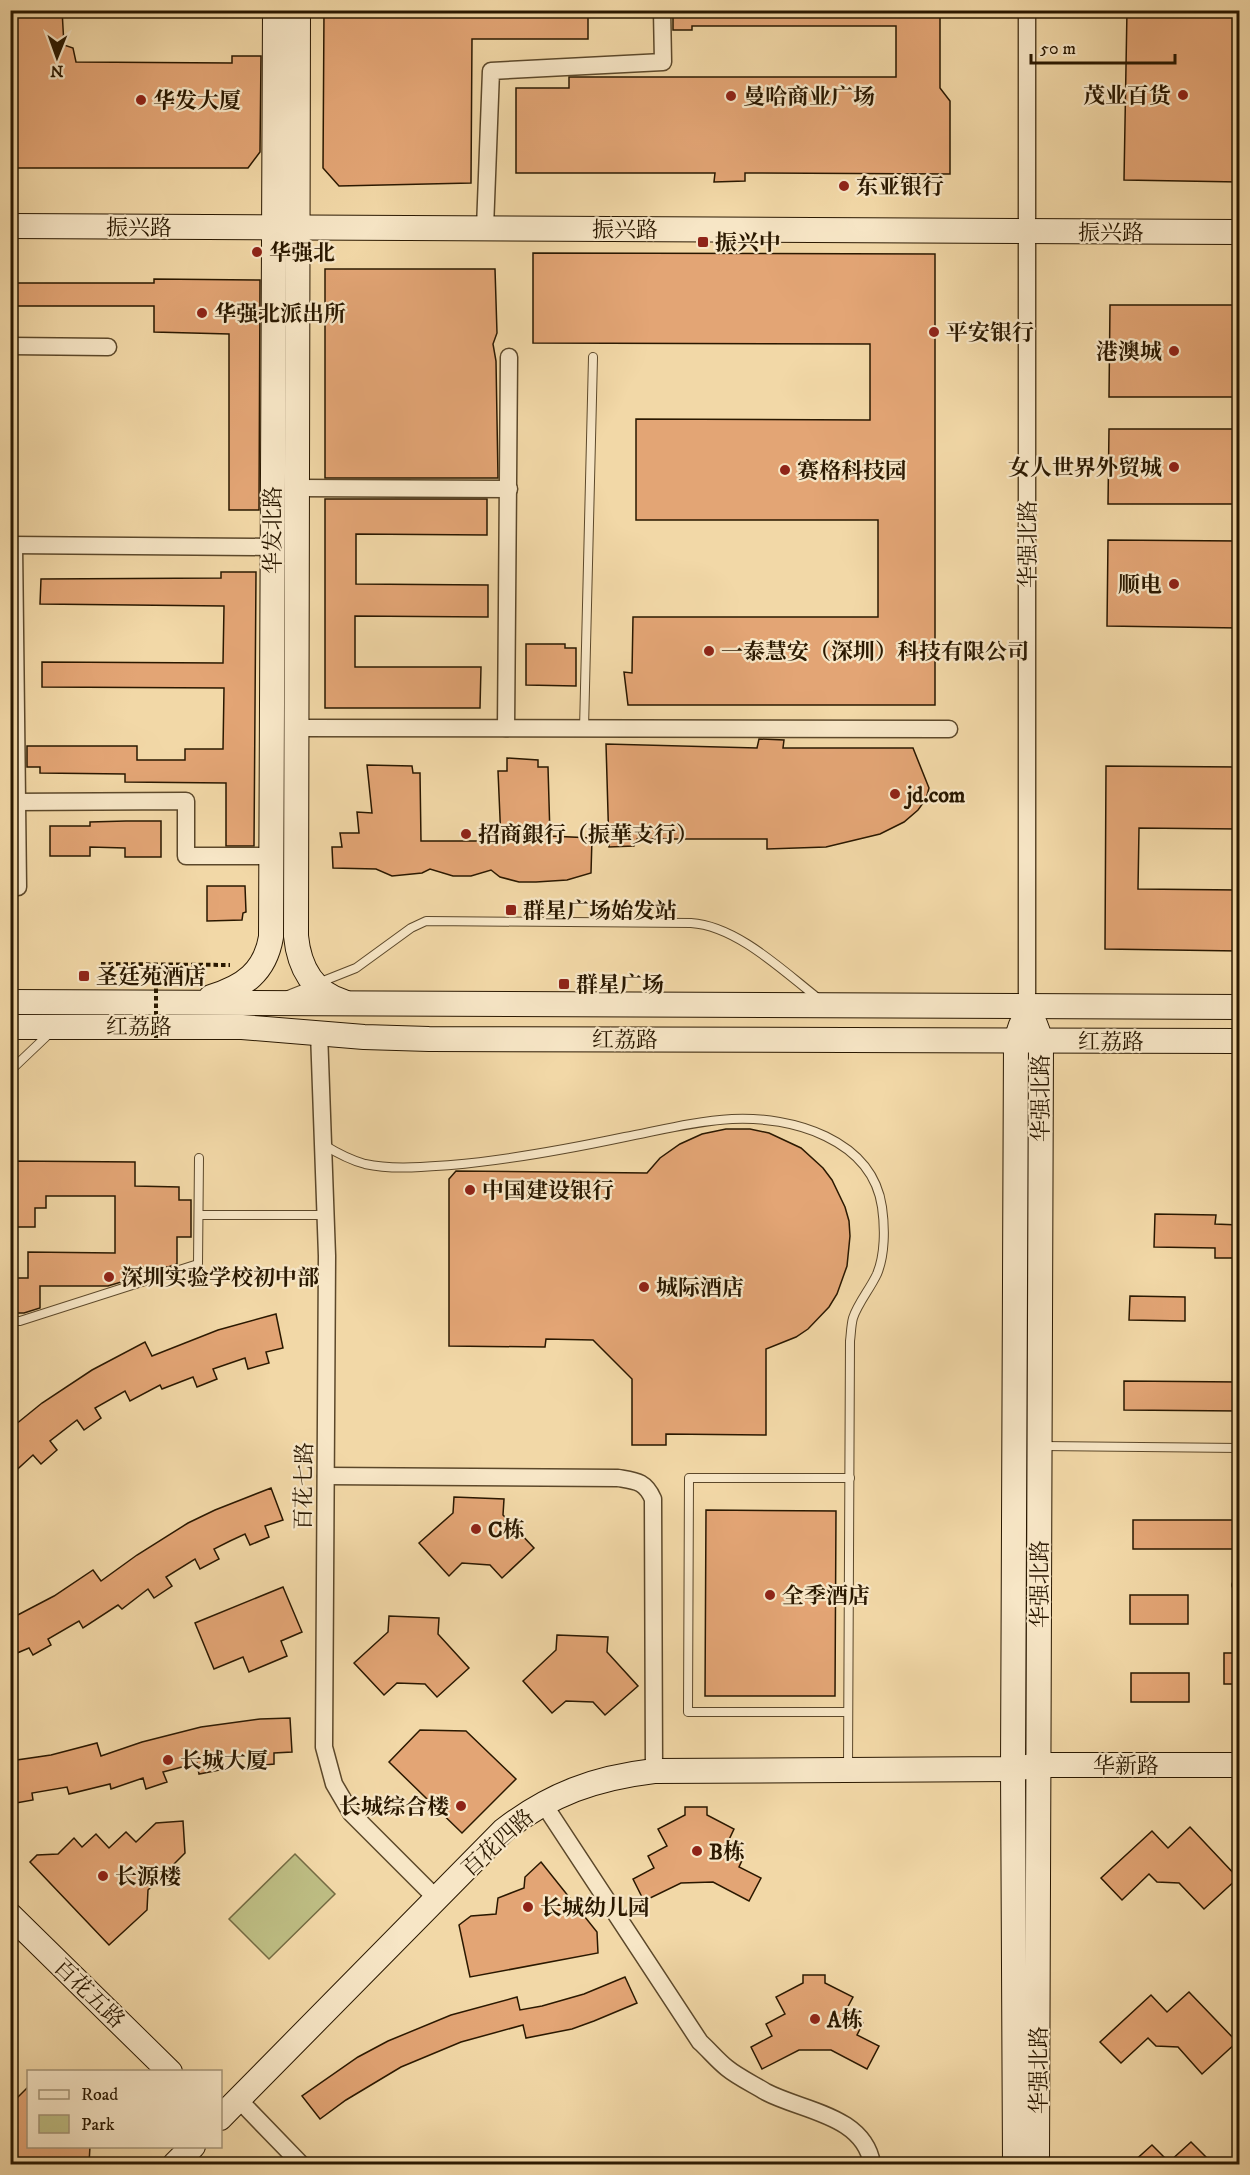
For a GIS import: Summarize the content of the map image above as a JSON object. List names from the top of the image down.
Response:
{
  "streets": {
    "main road": [
      "振兴路",
      "华发北路",
      "华强北路",
      "红荔路",
      "华新路",
      "百花四路",
      "百花五路"
    ],
    "street": ["百花七路"]
  },
  "crossings": [
    ["振兴路", "华发北路"],
    ["振兴路", "华强北路"],
    ["华发北路", "红荔路"],
    ["华强北路", "红荔路"],
    ["华强北路", "华新路"],
    ["华强北路", "百花四路"],
    ["红荔路", "百花七路"],
    ["百花七路", "百花四路"],
    ["华新路", "百花四路"]
  ],
  "places": {
    "other": [
      "茂业百货",
      "曼哈商业广场",
      "华发大厦",
      "东亚银行",
      "华强北",
      "华强北派出所",
      "平安银行",
      "港澳城",
      "女人世界外贸城",
      "赛格科技园",
      "顺电",
      "一泰慧安（深圳）科技有限公司",
      "jd.com",
      "招商銀行（振華支行）",
      "中国建设银行",
      "深圳实验学校初中部",
      "城际酒店",
      "C栋",
      "全季酒店",
      "长城大厦",
      "长城综合楼",
      "B栋",
      "长源楼",
      "长城幼儿园",
      "A栋"
    ],
    "transit": [
      "振兴中",
      "群星广场始发站",
      "圣廷苑酒店",
      "群星广场"
    ]
  },
  "legend": ["Road", "Park"],
  "scale_bar": "50 m",
  "north": "bottom"
}
